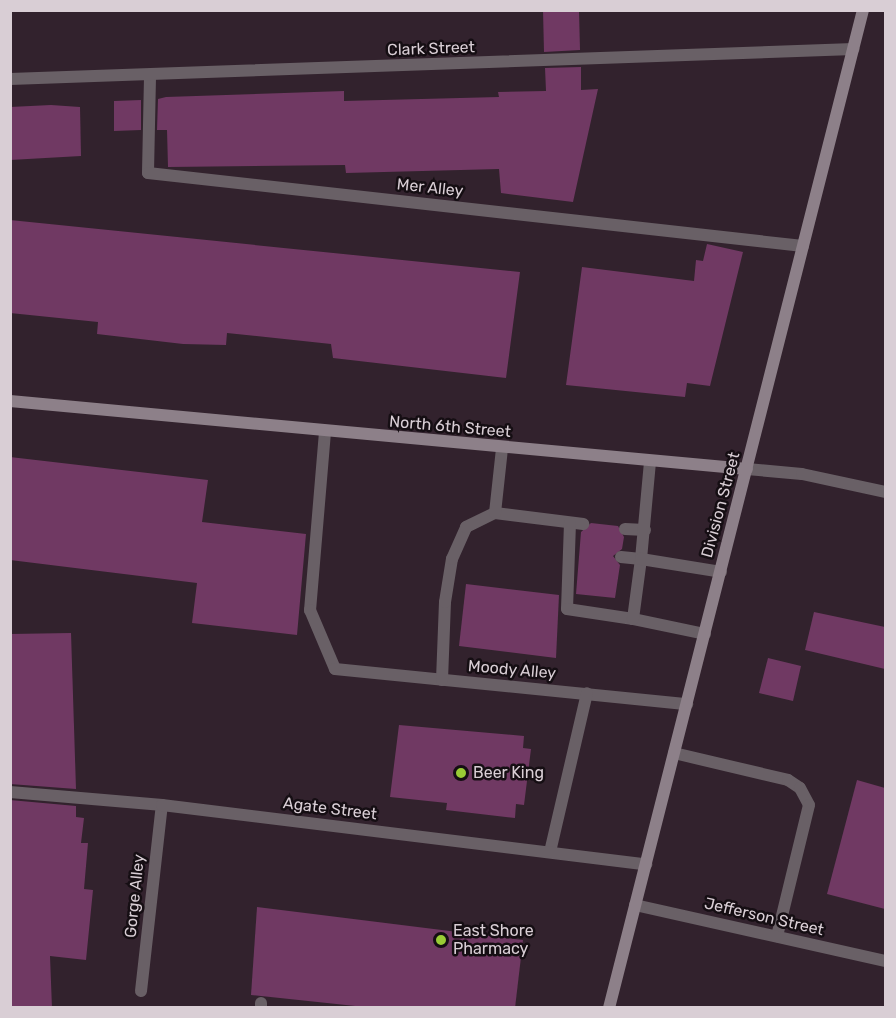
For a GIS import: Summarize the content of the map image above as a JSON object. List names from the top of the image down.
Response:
{
  "streets": {
    "main road": ["North 6th Street", "Division Street"],
    "street": [
      "Clark Street",
      "Mer Alley",
      "Moody Alley",
      "Agate Street",
      "Gorge Alley",
      "Jefferson Street"
    ]
  },
  "crossings": [
    ["Clark Street", "Mer Alley"],
    ["Clark Street", "Division Street"],
    ["Mer Alley", "Division Street"],
    ["North 6th Street", "Division Street"],
    ["North 6th Street", "Moody Alley"],
    ["Division Street", "Moody Alley"],
    ["Division Street", "Agate Street"],
    ["Division Street", "Jefferson Street"],
    ["Agate Street", "Gorge Alley"]
  ],
  "places": ["Beer King", "East Shore Pharmacy"]
}
